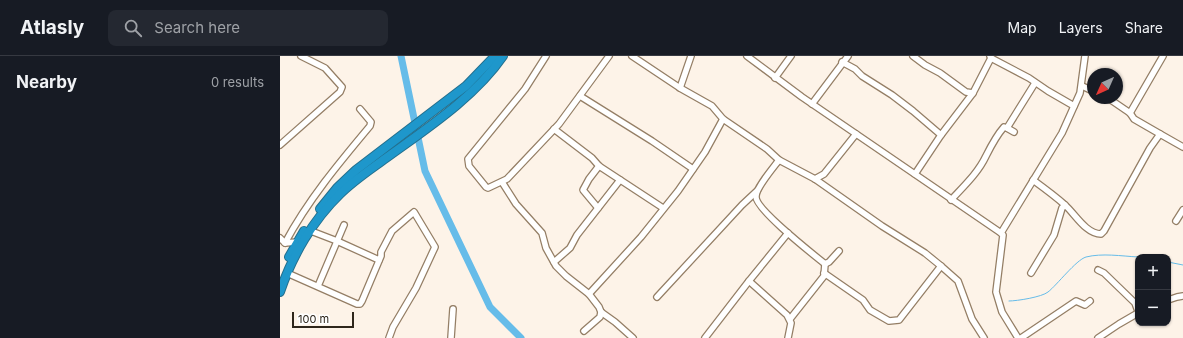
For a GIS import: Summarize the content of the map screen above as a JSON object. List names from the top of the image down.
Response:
{
  "scale_bar": "100 m",
  "north": "bottom left",
  "page": {
    "header": "Atlasly",
    "search": "Search here",
    "nav": ["Map", "Layers", "Share"],
    "heading": ["Nearby", "0 results"],
    "map_buttons": ["+", "−"],
    "scale": "100 m"
  }
}
